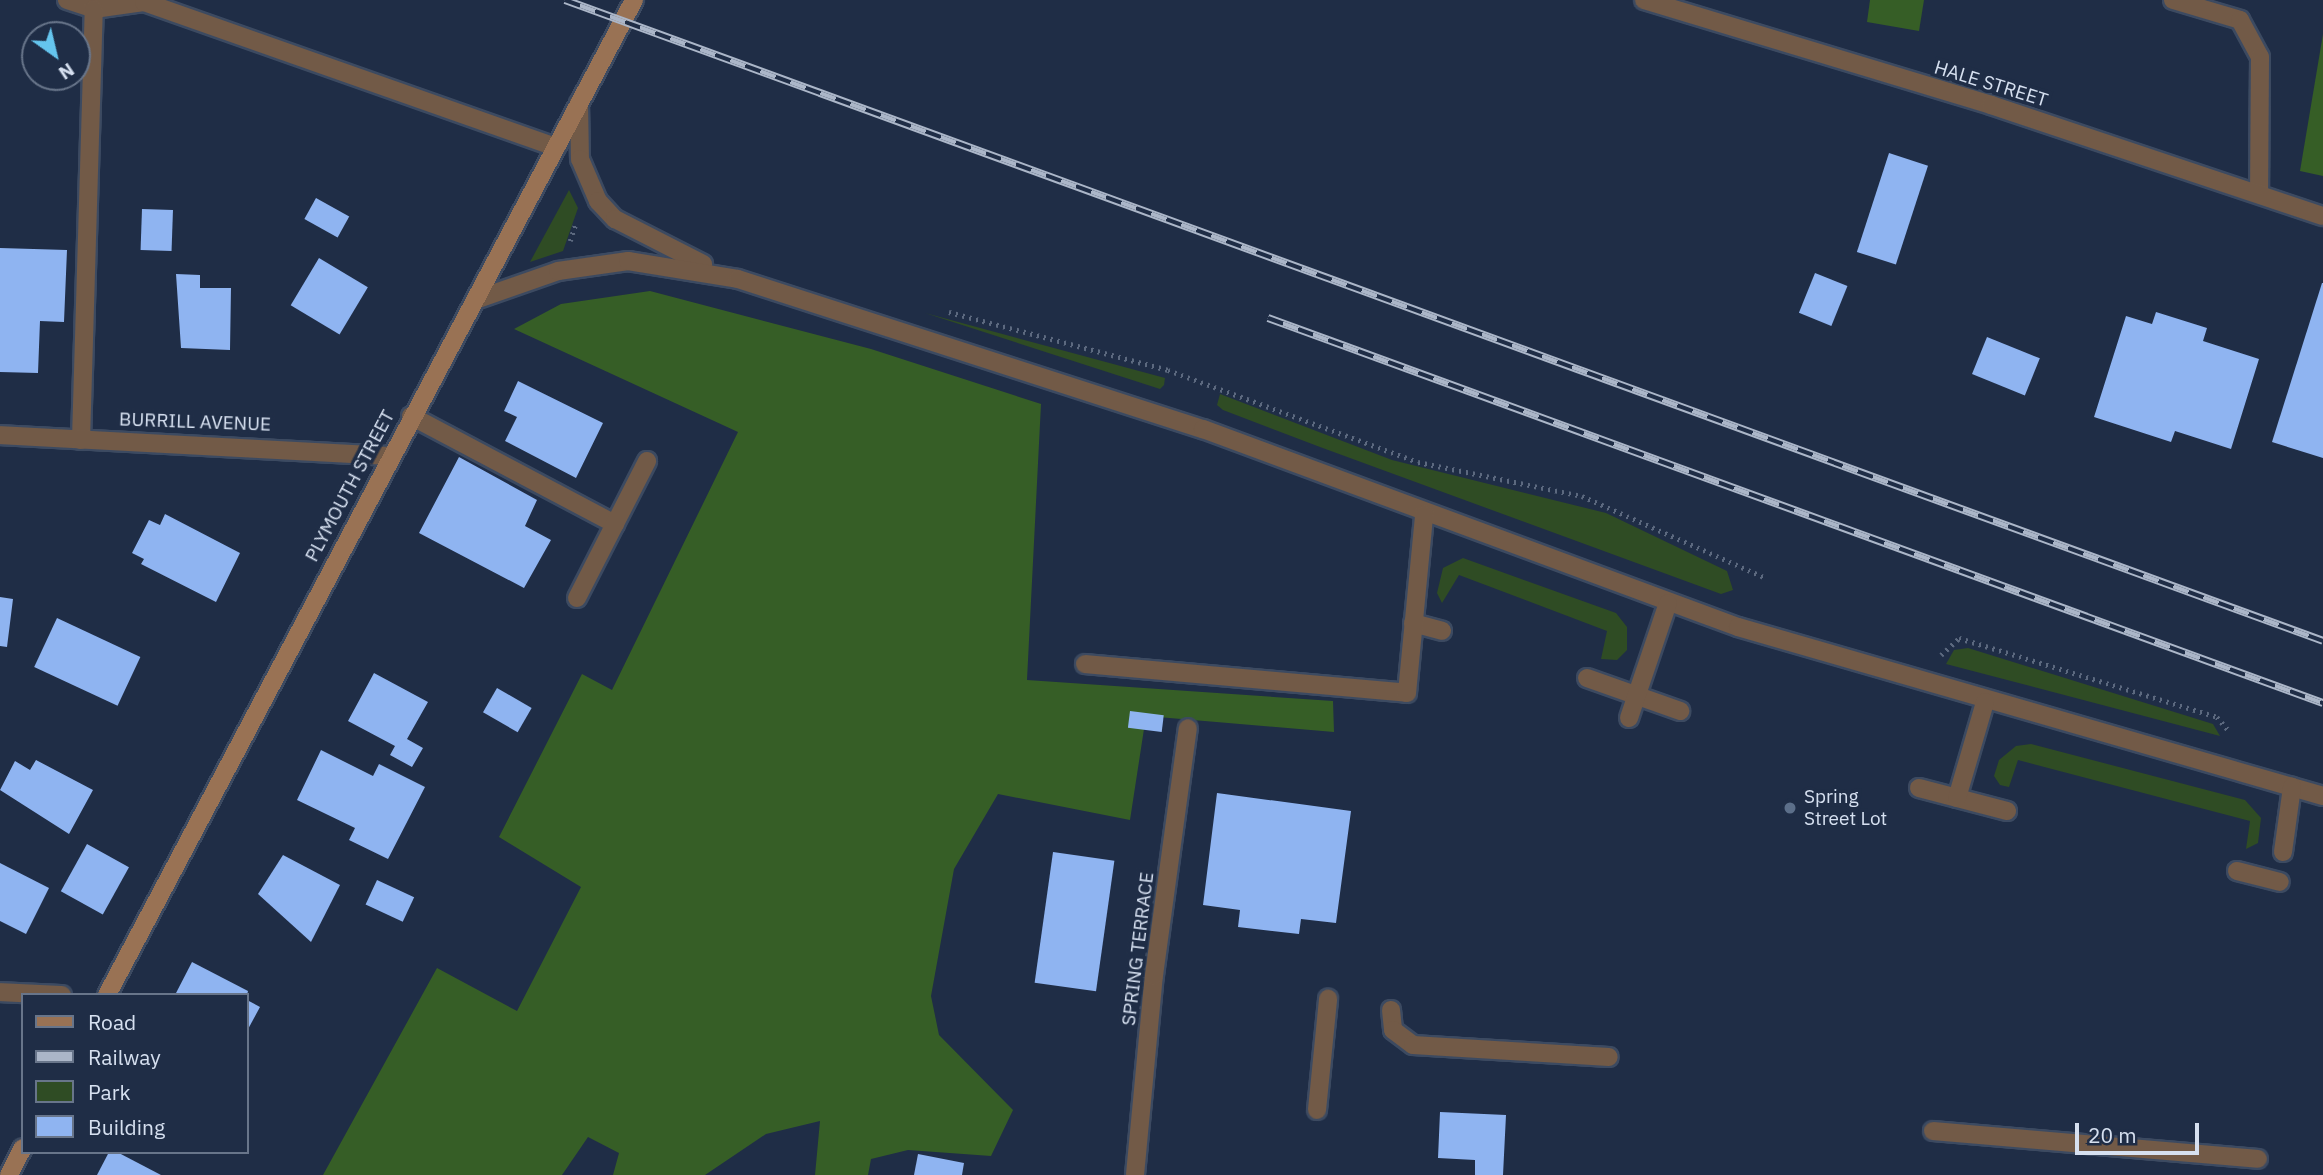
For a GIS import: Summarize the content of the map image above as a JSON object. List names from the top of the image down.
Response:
{
  "streets": {
    "main road": ["PLYMOUTH STREET"],
    "street": ["HALE STREET", "BURRILL AVENUE", "SPRING TERRACE"]
  },
  "crossings": [
    ["BURRILL AVENUE", "PLYMOUTH STREET"]
  ],
  "places": ["Spring Street Lot"],
  "legend": [
    "Road",
    "Railway",
    "Park",
    "Building"
  ],
  "scale_bar": "20 m",
  "north": "bottom right"
}
